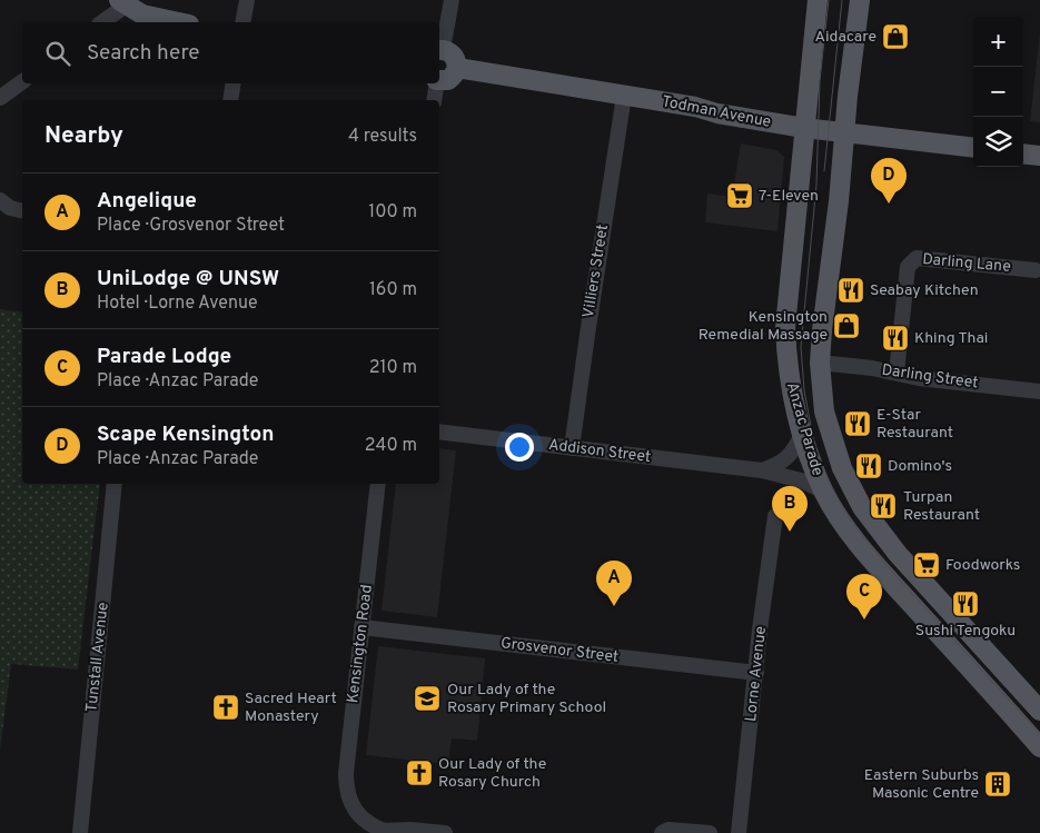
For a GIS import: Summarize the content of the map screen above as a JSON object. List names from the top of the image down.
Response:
{
  "streets": {
    "main road": ["Todman Avenue", "Anzac Parade"],
    "street": [
      "Darling Lane",
      "Villiers Street",
      "Darling Street",
      "Addison Street",
      "Kensington Road",
      "Grosvenor Street",
      "Tunstall Avenue",
      "Lorne Avenue"
    ]
  },
  "crossings": [
    ["Todman Avenue", "Villiers Street"],
    ["Todman Avenue", "Anzac Parade"],
    ["Darling Lane", "Darling Street"],
    ["Villiers Street", "Addison Street"],
    ["Darling Street", "Anzac Parade"],
    ["Anzac Parade", "Addison Street"],
    ["Kensington Road", "Grosvenor Street"],
    ["Grosvenor Street", "Lorne Avenue"]
  ],
  "places": {
    "shop": ["Aidacare", "Kensington Remedial Massage"],
    "supermarket": ["7-Eleven", "Foodworks"],
    "restaurant": [
      "Seabay Kitchen",
      "Khing Thai",
      "E-Star Restaurant",
      "Domino's",
      "Turpan Restaurant",
      "Sushi Tengoku"
    ],
    "school or university": ["Our Lady of the Rosary Primary School"],
    "church": ["Sacred Heart Monastery", "Our Lady of the Rosary Church"],
    "building": ["Eastern Suburbs Masonic Centre"]
  },
  "page": {
    "map_buttons": ["+", "−"],
    "search": "Search here",
    "heading": ["Nearby", "4 results"],
    "pins": [
      "D",
      "B",
      "A",
      "C"
    ],
    "list": [
      {
        "mark": "A",
        "name": "Angelique",
        "note": "Place · Grosvenor Street",
        "value": "100 m"
      },
      {
        "mark": "B",
        "name": "UniLodge @ UNSW",
        "note": "Hotel · Lorne Avenue",
        "value": "160 m"
      },
      {
        "mark": "C",
        "name": "Parade Lodge",
        "note": "Place · Anzac Parade",
        "value": "210 m"
      },
      {
        "mark": "D",
        "name": "Scape Kensington",
        "note": "Place · Anzac Parade",
        "value": "240 m"
      }
    ]
  }
}
